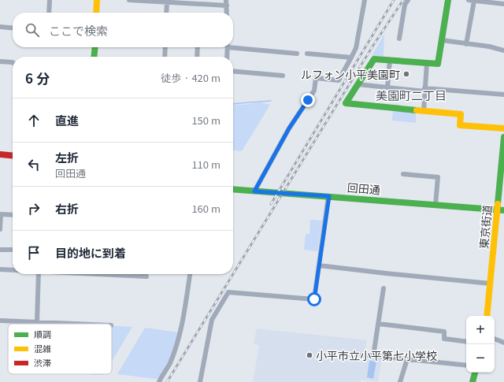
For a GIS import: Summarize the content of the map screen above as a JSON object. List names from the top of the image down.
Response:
{
  "streets": {
    "street": ["回田通", "東京街道"]
  },
  "crossings": [
    ["回田通", "東京街道"]
  ],
  "districts": ["美園町二丁目"],
  "places": ["ルフォン小平美園町", "小平市立小平第七小学校"],
  "legend": ["順調", "混雑", "渋滞"],
  "page": {
    "search": "ここで検索",
    "heading": ["6 分", "徒歩 · 420 m"],
    "list": [
      ["直進", "150 m"],
      ["左折", "回田通", "110 m"],
      ["右折", "160 m"],
      "目的地に到着"
    ],
    "map_buttons": ["+", "−"]
  }
}
